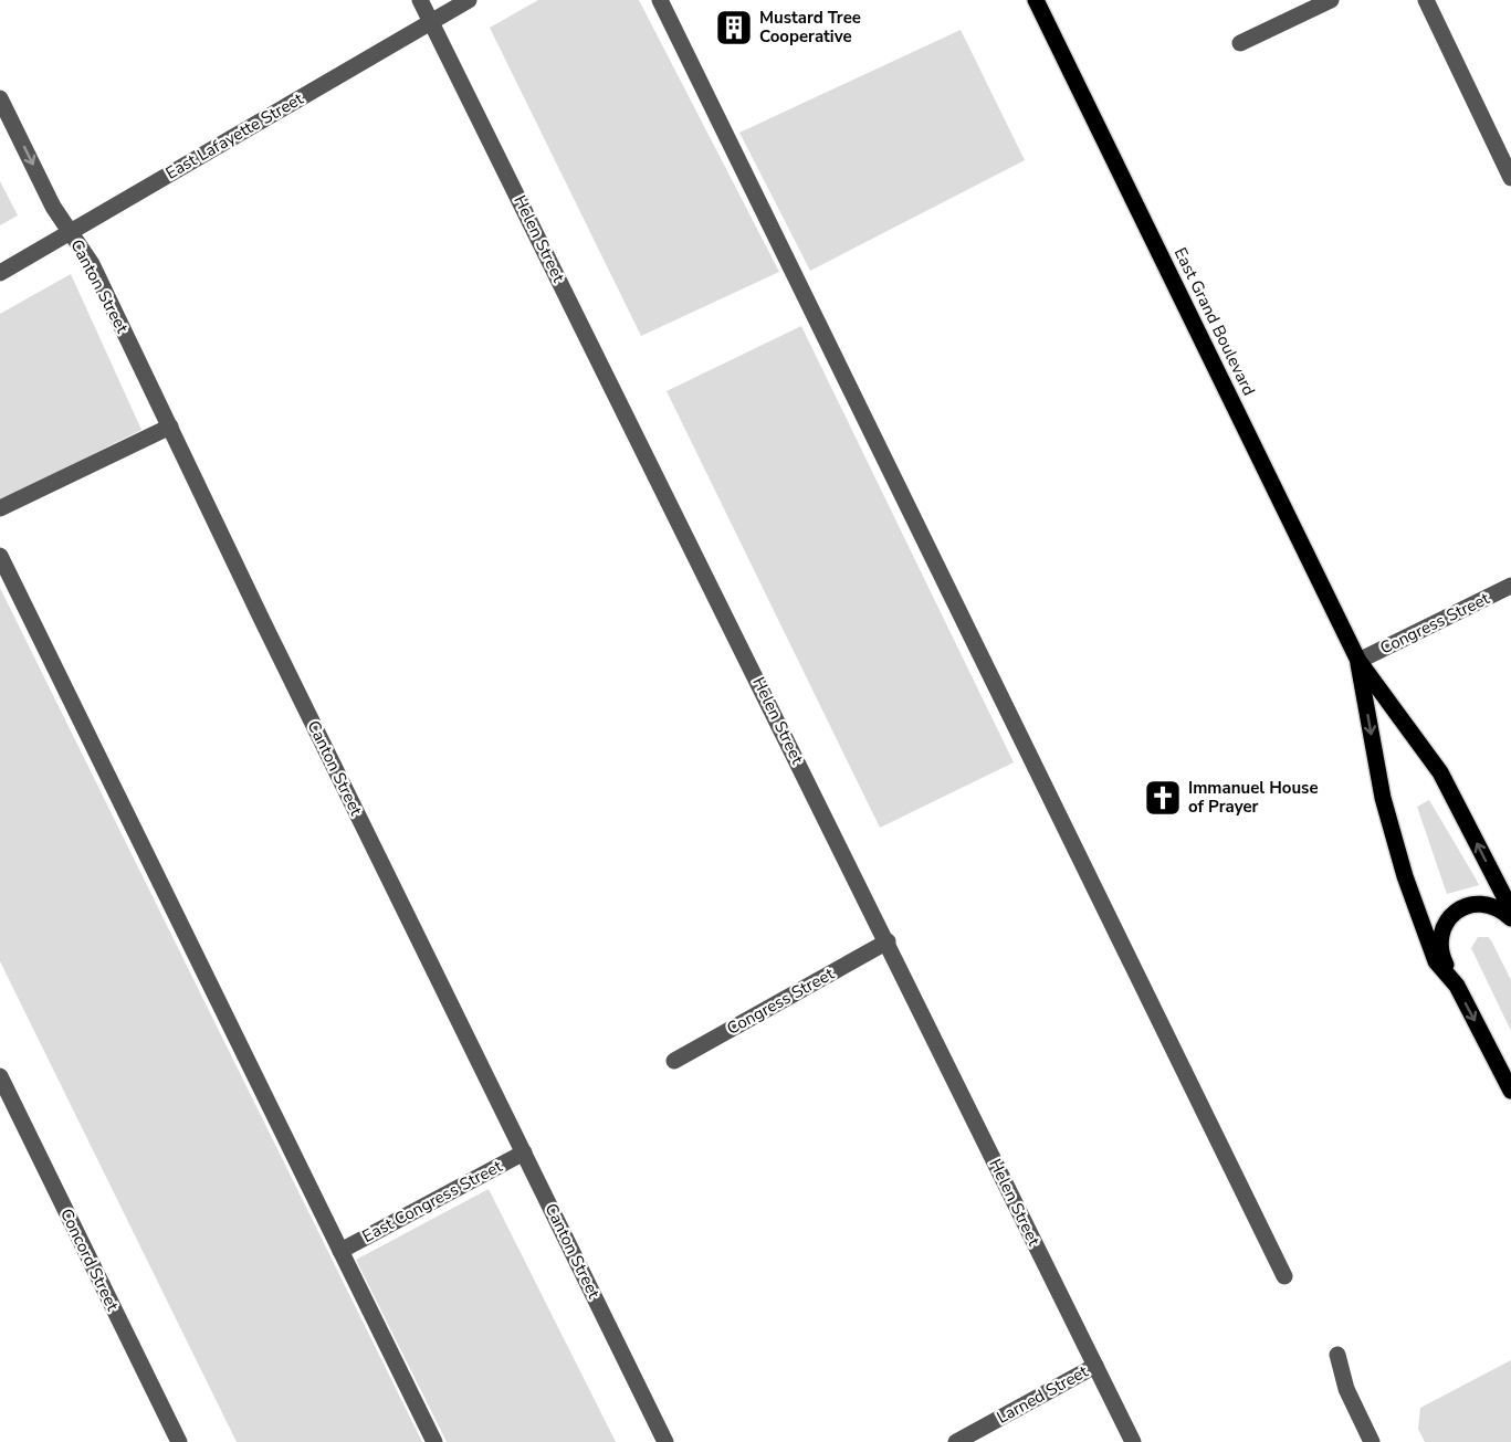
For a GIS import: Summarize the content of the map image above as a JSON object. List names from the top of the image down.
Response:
{
  "streets": {
    "main road": ["East Grand Boulevard"],
    "street": [
      "East Lafayette Street",
      "Helen Street",
      "Canton Street",
      "Congress Street",
      "East Congress Street",
      "Concord Street",
      "Larned Street"
    ]
  },
  "crossings": [
    ["East Lafayette Street", "Helen Street"],
    ["East Lafayette Street", "Canton Street"],
    ["Helen Street", "Congress Street"],
    ["Helen Street", "Larned Street"],
    ["Canton Street", "East Congress Street"],
    ["East Grand Boulevard", "Congress Street"]
  ],
  "places": {
    "building": ["Mustard Tree Cooperative"],
    "church": ["Immanuel House of Prayer"]
  }
}
